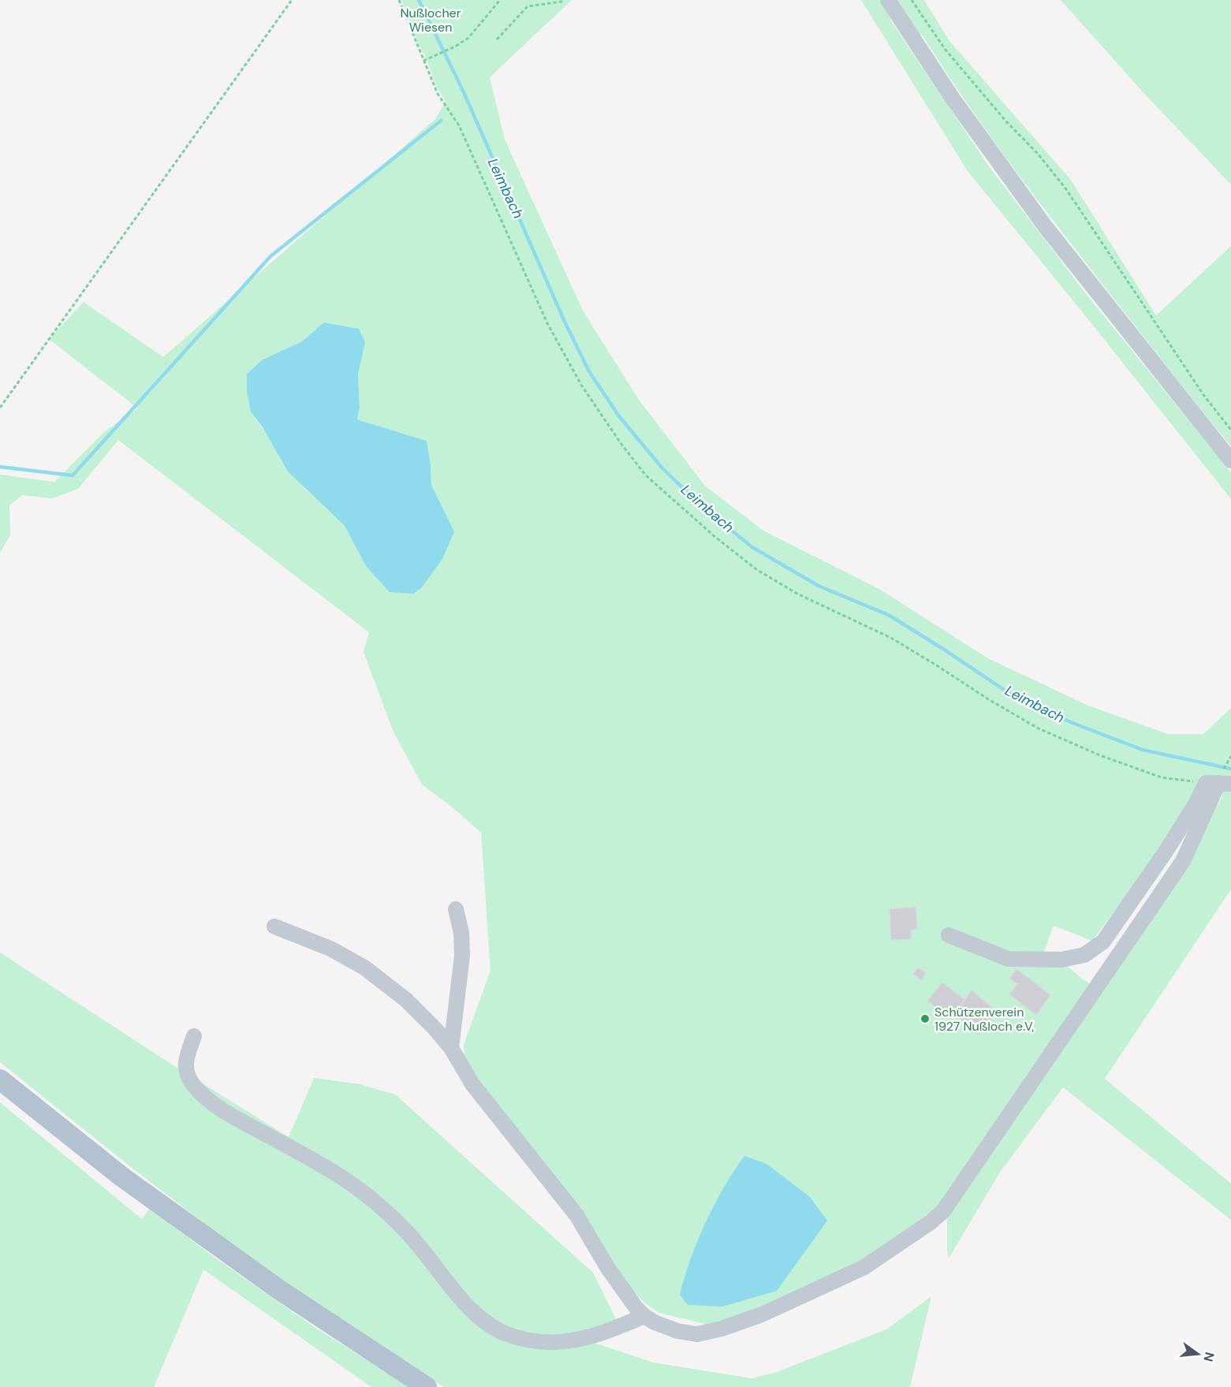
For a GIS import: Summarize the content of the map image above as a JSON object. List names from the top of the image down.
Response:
{
  "water": ["Leimbach"],
  "parks": ["Nußlocher Wiesen"],
  "places": ["Schützenverein 1927 Nußloch e.V,"],
  "north": "right"
}
